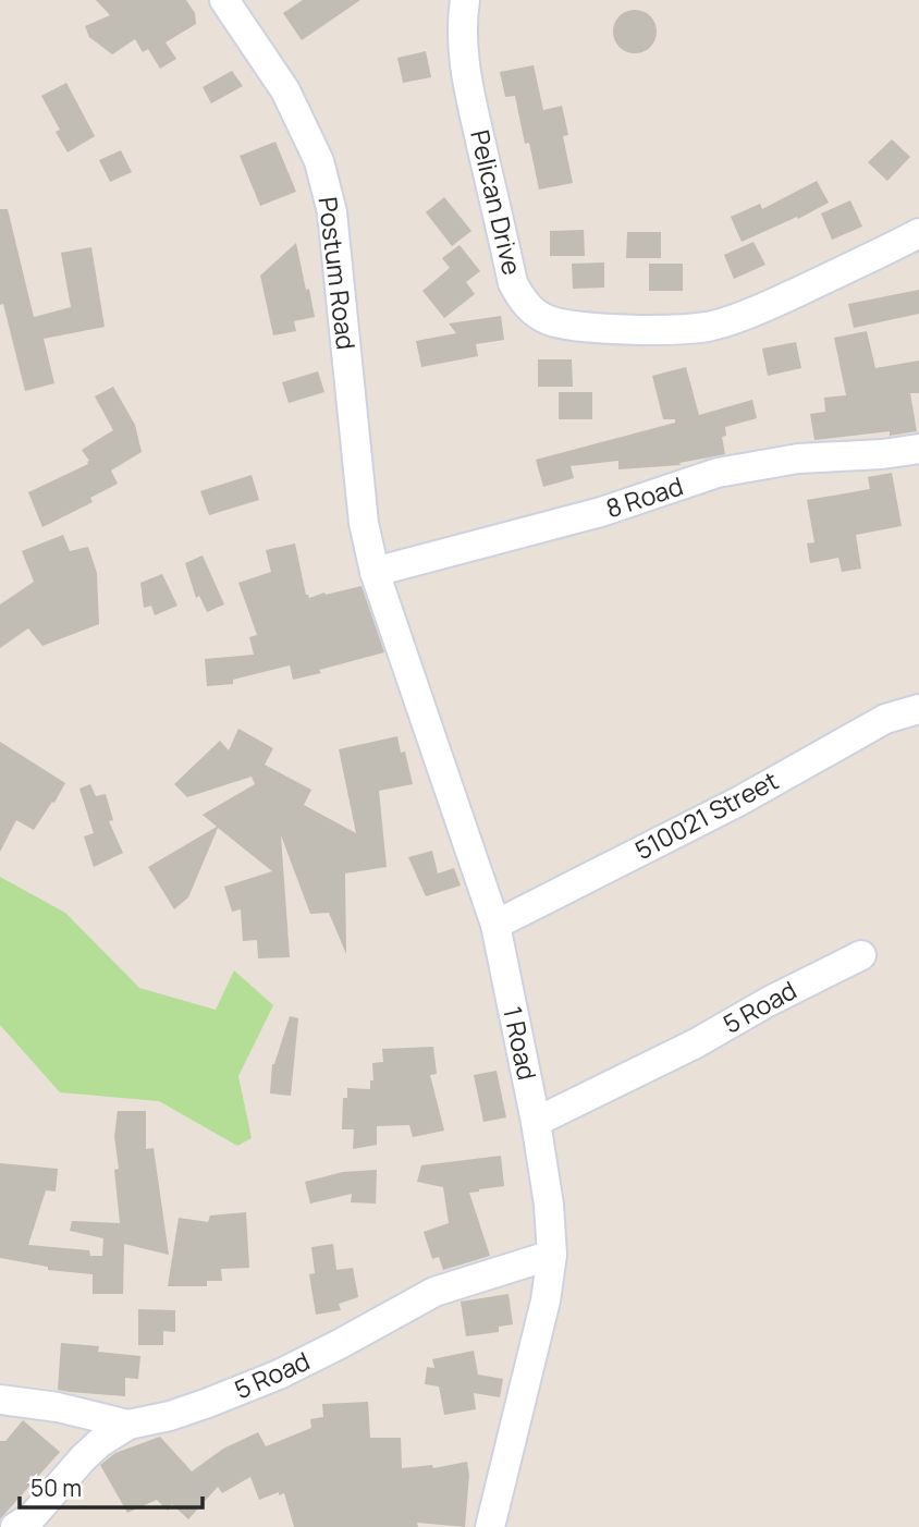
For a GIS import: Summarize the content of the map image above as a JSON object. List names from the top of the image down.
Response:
{
  "streets": {
    "street": [
      "Pelican Drive",
      "Postum Road",
      "8 Road",
      "510021 Street",
      "5 Road",
      "1 Road"
    ]
  },
  "crossings": [
    ["Postum Road", "8 Road"],
    ["Postum Road", "1 Road"],
    ["8 Road", "1 Road"],
    ["510021 Street", "1 Road"],
    ["5 Road", "1 Road"]
  ],
  "scale_bar": "50 m"
}
